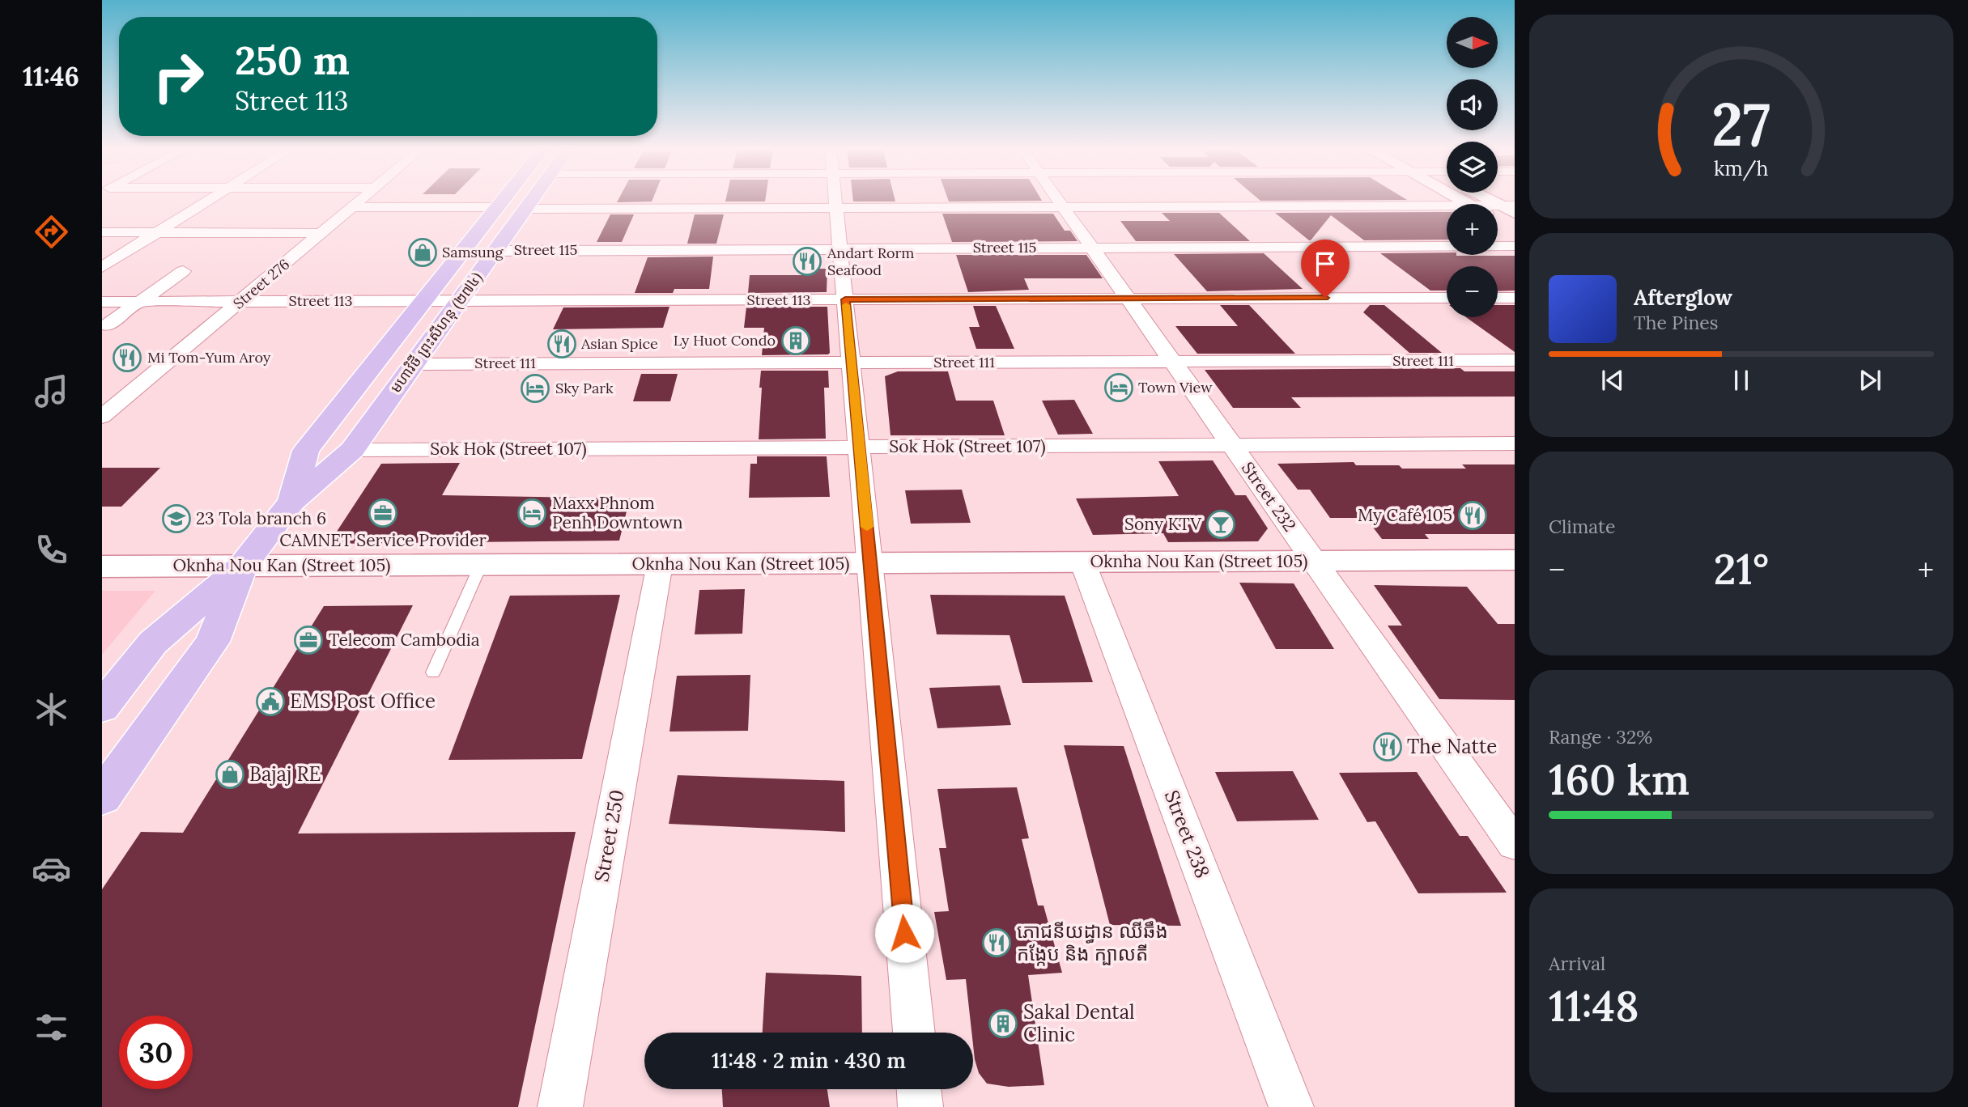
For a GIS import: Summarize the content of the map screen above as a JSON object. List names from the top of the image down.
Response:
{
  "streets": {
    "main road": ["មហាវិថី ព្រះសីហនុ (២៧៤)"],
    "street": [
      "Street 115",
      "Street 276",
      "Street 113",
      "Street 111",
      "Sok Hok (Street 107)",
      "Street 232",
      "Oknha Nou Kan (Street 105)",
      "Street 238",
      "Street 250"
    ]
  },
  "crossings": [
    ["Street 115", "មហាវិថី ព្រះសីហនុ (២៧៤)"],
    ["Street 115", "Street 232"],
    ["Street 276", "Street 113"],
    ["Street 113", "មហាវិថី ព្រះសីហនុ (២៧៤)"],
    ["Street 113", "Street 232"],
    ["មហាវិថី ព្រះសីហនុ (២៧៤)", "Street 111"],
    ["មហាវិថី ព្រះសីហនុ (២៧៤)", "Sok Hok (Street 107)"],
    ["មហាវិថី ព្រះសីហនុ (២៧៤)", "Oknha Nou Kan (Street 105)"],
    ["Street 111", "Street 232"],
    ["Sok Hok (Street 107)", "Street 232"],
    ["Street 232", "Oknha Nou Kan (Street 105)"],
    ["Oknha Nou Kan (Street 105)", "Street 238"],
    ["Oknha Nou Kan (Street 105)", "Street 250"]
  ],
  "places": {
    "shop": ["Samsung", "Bajaj RE"],
    "restaurant": [
      "Andart Rorm Seafood",
      "Asian Spice",
      "Mi Tom-Yum Aroy",
      "My Café 105",
      "The Natte",
      "ភោជនីយដ្ធាន ឈីឆឹង កង្កែប និង ក្បាលតី"
    ],
    "building": ["Ly Huot Condo", "Sakal Dental Clinic"],
    "hotel": ["Town View", "Sky Park", "Maxx Phnom Penh Downtown"],
    "office": ["CAMNET Service Provider", "Telecom Cambodia"],
    "school or university": ["23 Tola branch 6"],
    "bar": ["Sony KTV"],
    "public building": ["EMS Post Office"]
  },
  "north": "right",
  "page": {
    "tabs": "11:46",
    "map_buttons": ["+", "−"],
    "turn": ["250 m", "Street 113"],
    "song": ["Afterglow", "The Pines"],
    "tile": [
      "Climate",
      ["Range · 32%", "160 km"],
      ["Arrival", "11:48"]
    ],
    "heat": ["−", "21°", "+"],
    "limit": "30",
    "trip": "11:48 · 2 min · 430 m",
    "gauge": ["27", "km/h"]
  }
}
